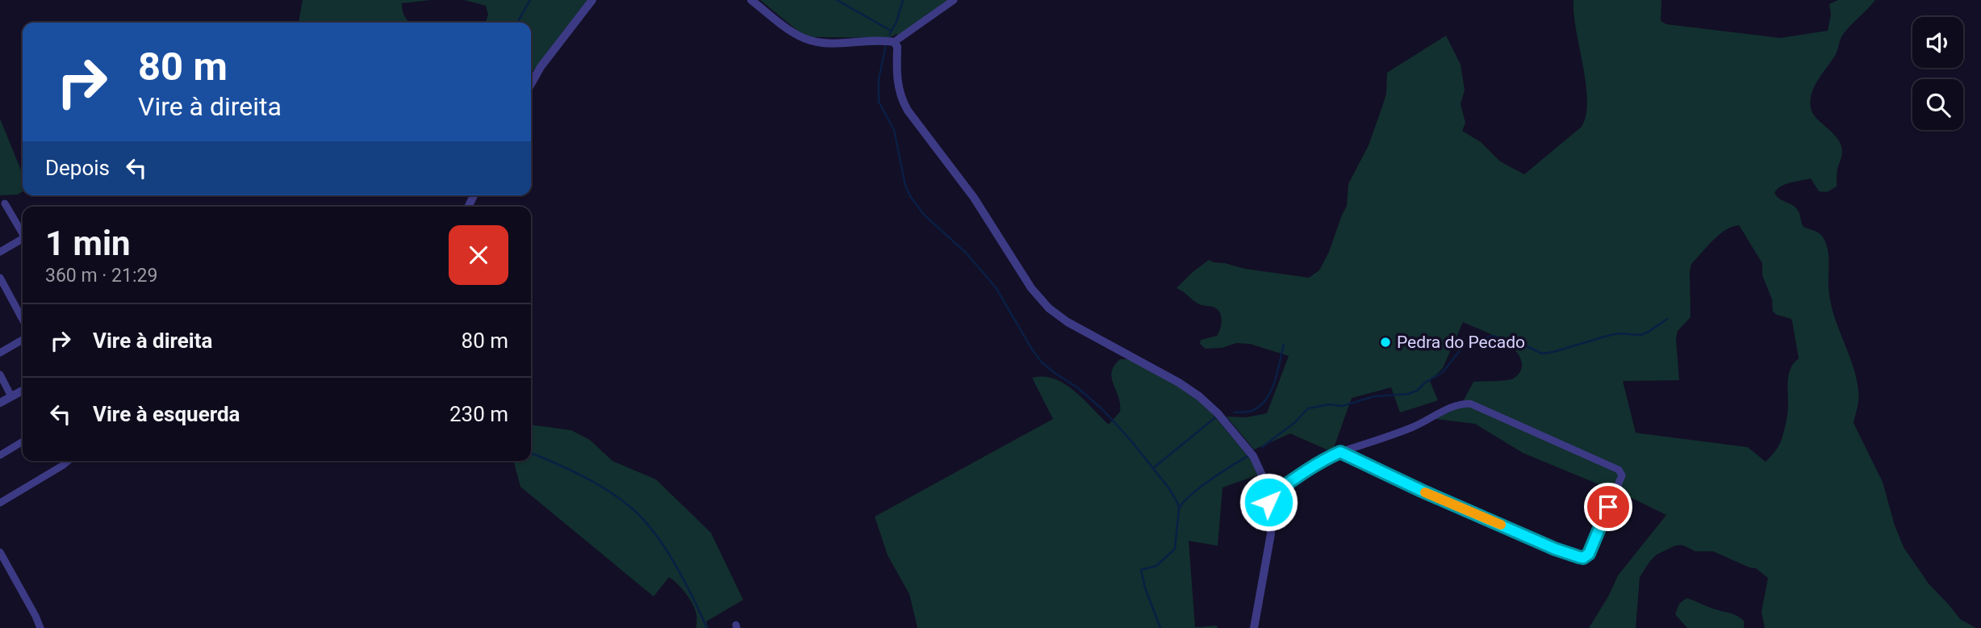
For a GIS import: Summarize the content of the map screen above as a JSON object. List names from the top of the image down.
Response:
{
  "places": ["Pedra do Pecado"],
  "page": {
    "turn": ["80 m", "Vire à direita"],
    "then": "Depois",
    "heading": ["1 min", "360 m · 21:29"],
    "list": [
      {
        "name": "Vire à direita",
        "value": "80 m"
      },
      {
        "name": "Vire à esquerda",
        "value": "230 m"
      }
    ]
  }
}
